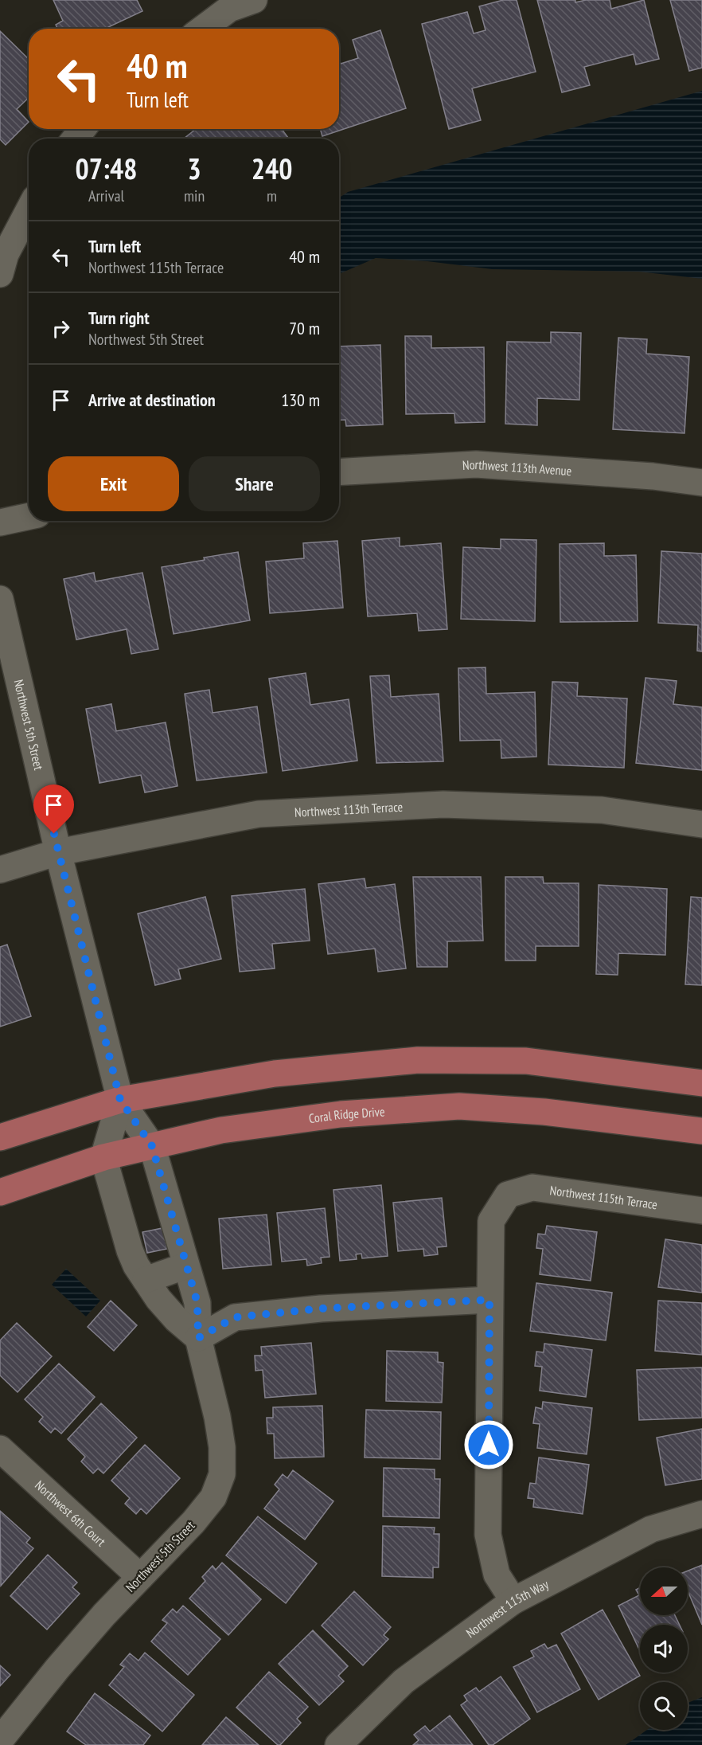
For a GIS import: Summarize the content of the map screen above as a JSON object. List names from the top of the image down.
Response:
{
  "streets": {
    "main road": ["Coral Ridge Drive"],
    "street": [
      "Northwest 113th Avenue",
      "Northwest 5th Street",
      "Northwest 113th Terrace",
      "Northwest 115th Terrace",
      "Northwest 6th Court",
      "Northwest 115th Way"
    ]
  },
  "crossings": [
    ["Northwest 5th Street", "Northwest 113th Terrace"],
    ["Northwest 5th Street", "Coral Ridge Drive"],
    ["Northwest 5th Street", "Northwest 6th Court"]
  ],
  "north": "left",
  "page": {
    "turn": ["40 m", "Turn left"],
    "eta": [
      "07:48",
      "Arrival",
      "3",
      "min",
      "240",
      "m"
    ],
    "list": [
      {
        "name": "Turn left",
        "note": "Northwest 115th Terrace",
        "value": "40 m"
      },
      {
        "name": "Turn right",
        "note": "Northwest 5th Street",
        "value": "70 m"
      },
      {
        "name": "Arrive at destination",
        "value": "130 m"
      }
    ],
    "buttons": ["Exit", "Share"]
  }
}
